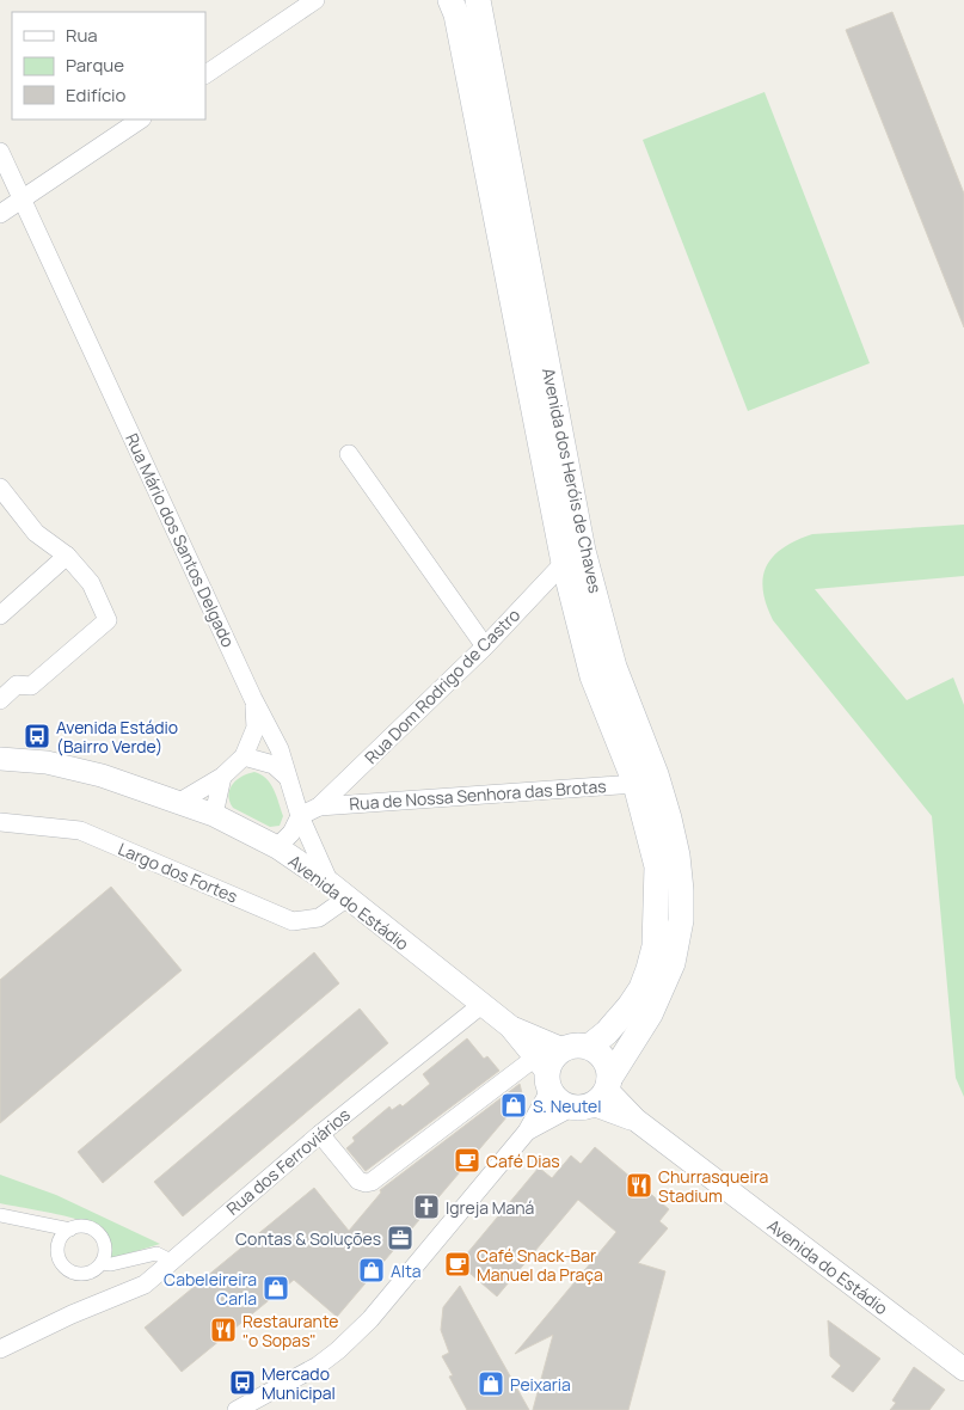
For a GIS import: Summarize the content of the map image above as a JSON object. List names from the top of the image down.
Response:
{
  "streets": {
    "main road": ["Avenida dos Heróis de Chaves"],
    "street": [
      "Rua Mário dos Santos Delgado",
      "Rua Dom Rodrigo de Castro",
      "Rua de Nossa Senhora das Brotas",
      "Largo dos Fortes",
      "Avenida do Estádio",
      "Rua dos Ferroviários"
    ]
  },
  "crossings": [
    ["Avenida dos Heróis de Chaves", "Rua Dom Rodrigo de Castro"],
    ["Avenida dos Heróis de Chaves", "Rua de Nossa Senhora das Brotas"],
    ["Avenida dos Heróis de Chaves", "Avenida do Estádio"],
    ["Rua Mário dos Santos Delgado", "Avenida do Estádio"],
    ["Rua Dom Rodrigo de Castro", "Rua de Nossa Senhora das Brotas"],
    ["Largo dos Fortes", "Avenida do Estádio"],
    ["Avenida do Estádio", "Rua dos Ferroviários"]
  ],
  "places": {
    "bus stop": ["Avenida Estádio (Bairro Verde)", "Mercado Municipal"],
    "shop": [
      "S. Neutel",
      "Alta",
      "Cabeleireira Carla",
      "Peixaria"
    ],
    "cafe": ["Café Dias", "Café Snack-Bar Manuel da Praça"],
    "restaurant": ["Churrasqueira Stadium", "Restaurante \"o Sopas\""],
    "church": ["Igreja Maná"],
    "office": ["Contas & Soluções"]
  },
  "legend": ["Rua", "Parque", "Edifício"]
}
